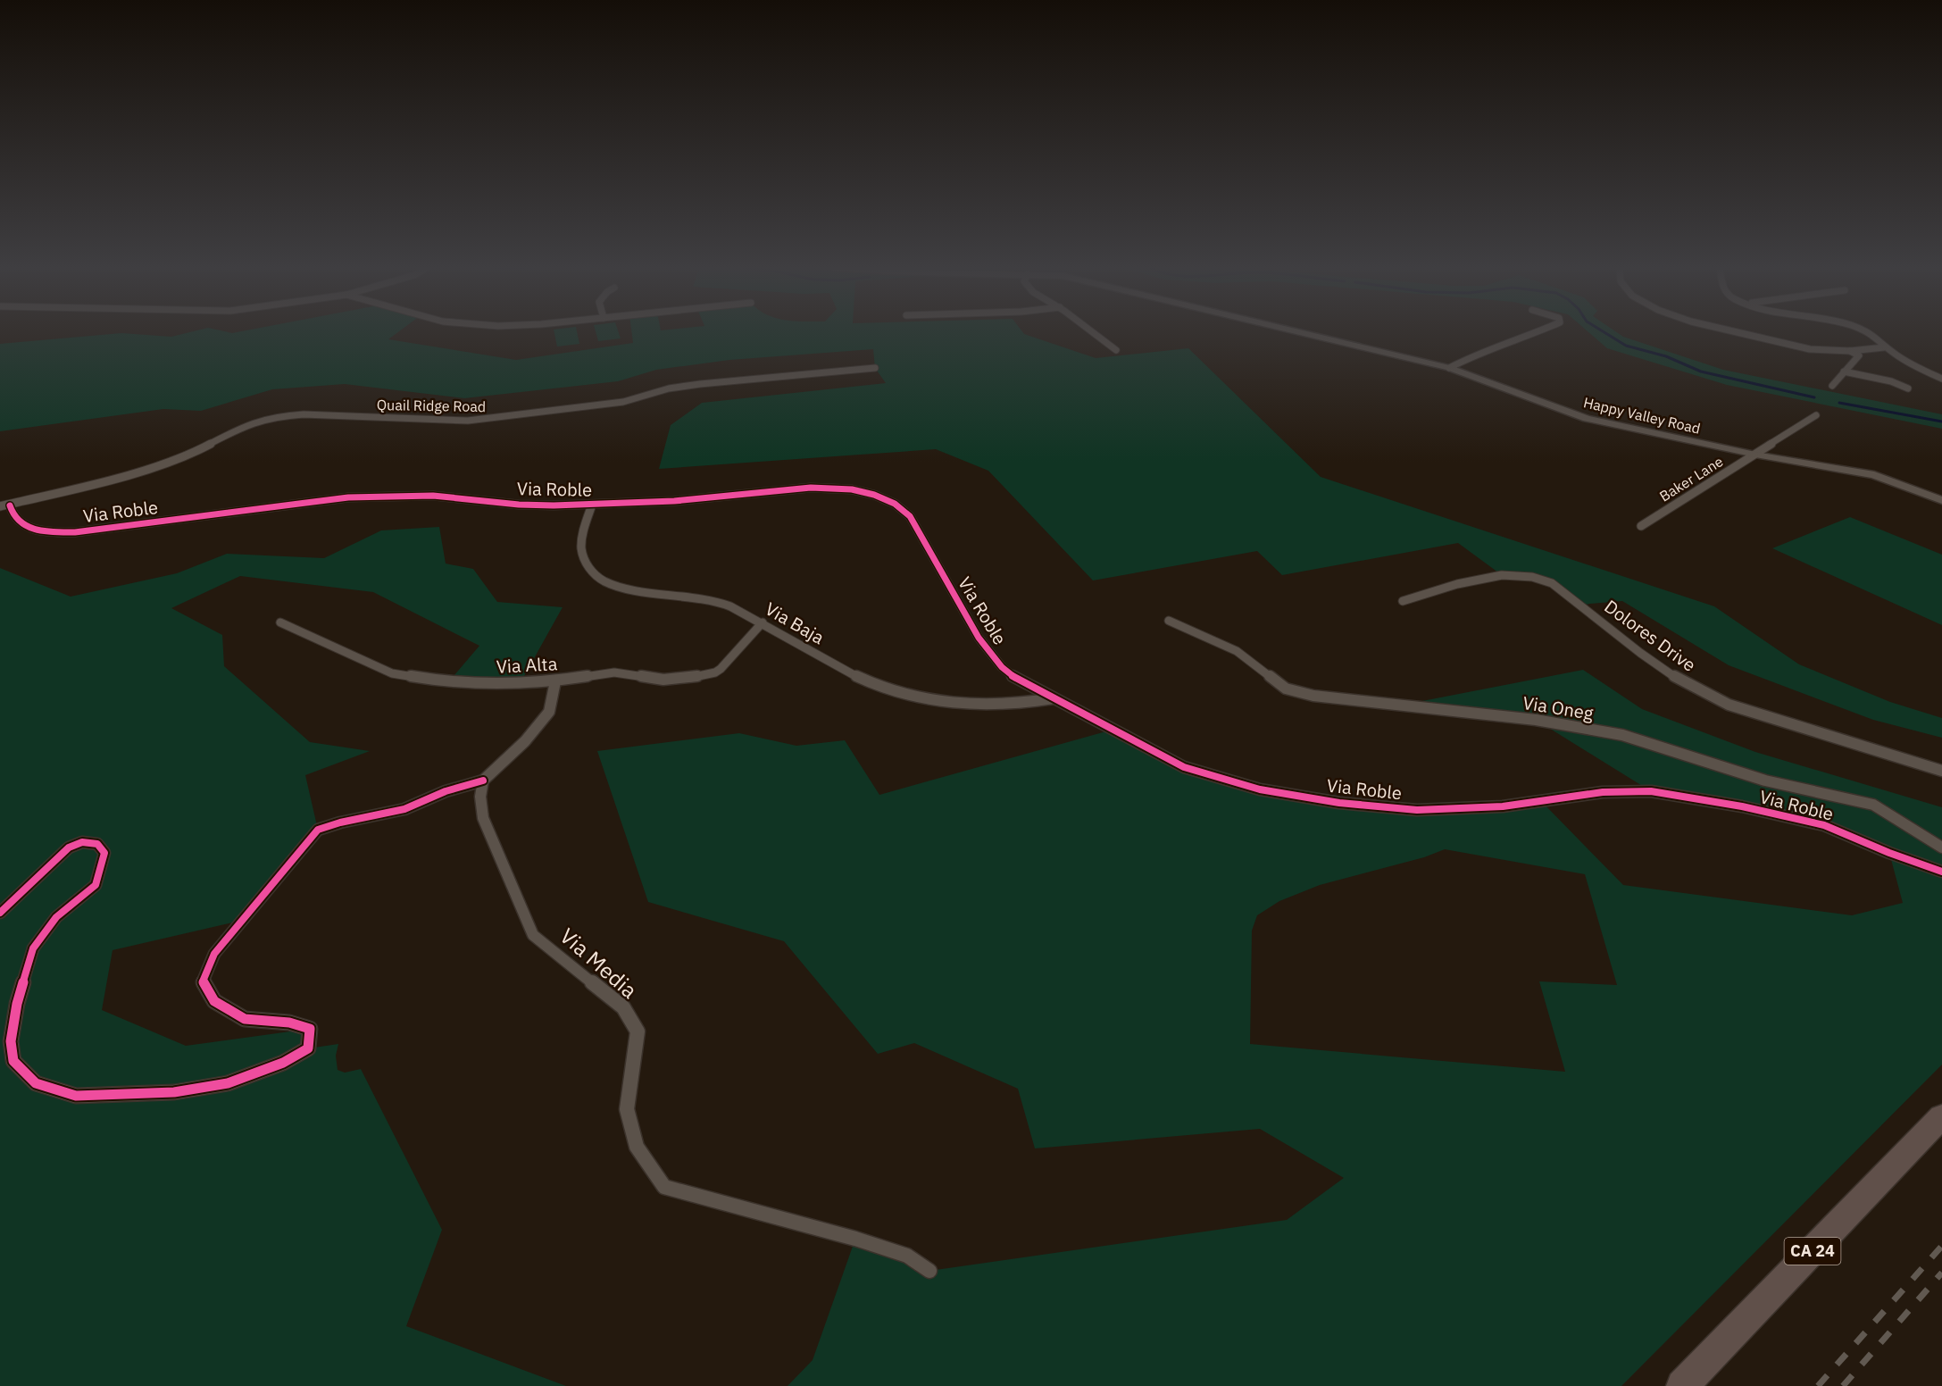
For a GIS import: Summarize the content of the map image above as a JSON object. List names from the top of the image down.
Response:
{
  "streets": {
    "highway": ["CA 24"],
    "street": [
      "Quail Ridge Road",
      "Happy Valley Road",
      "Baker Lane",
      "Via Roble",
      "Via Baja",
      "Dolores Drive",
      "Via Alta",
      "Via Oneg",
      "Via Media"
    ]
  },
  "crossings": [
    ["Quail Ridge Road", "Via Roble"],
    ["Happy Valley Road", "Baker Lane"],
    ["Via Roble", "Via Baja"],
    ["Via Baja", "Via Alta"]
  ]
}
